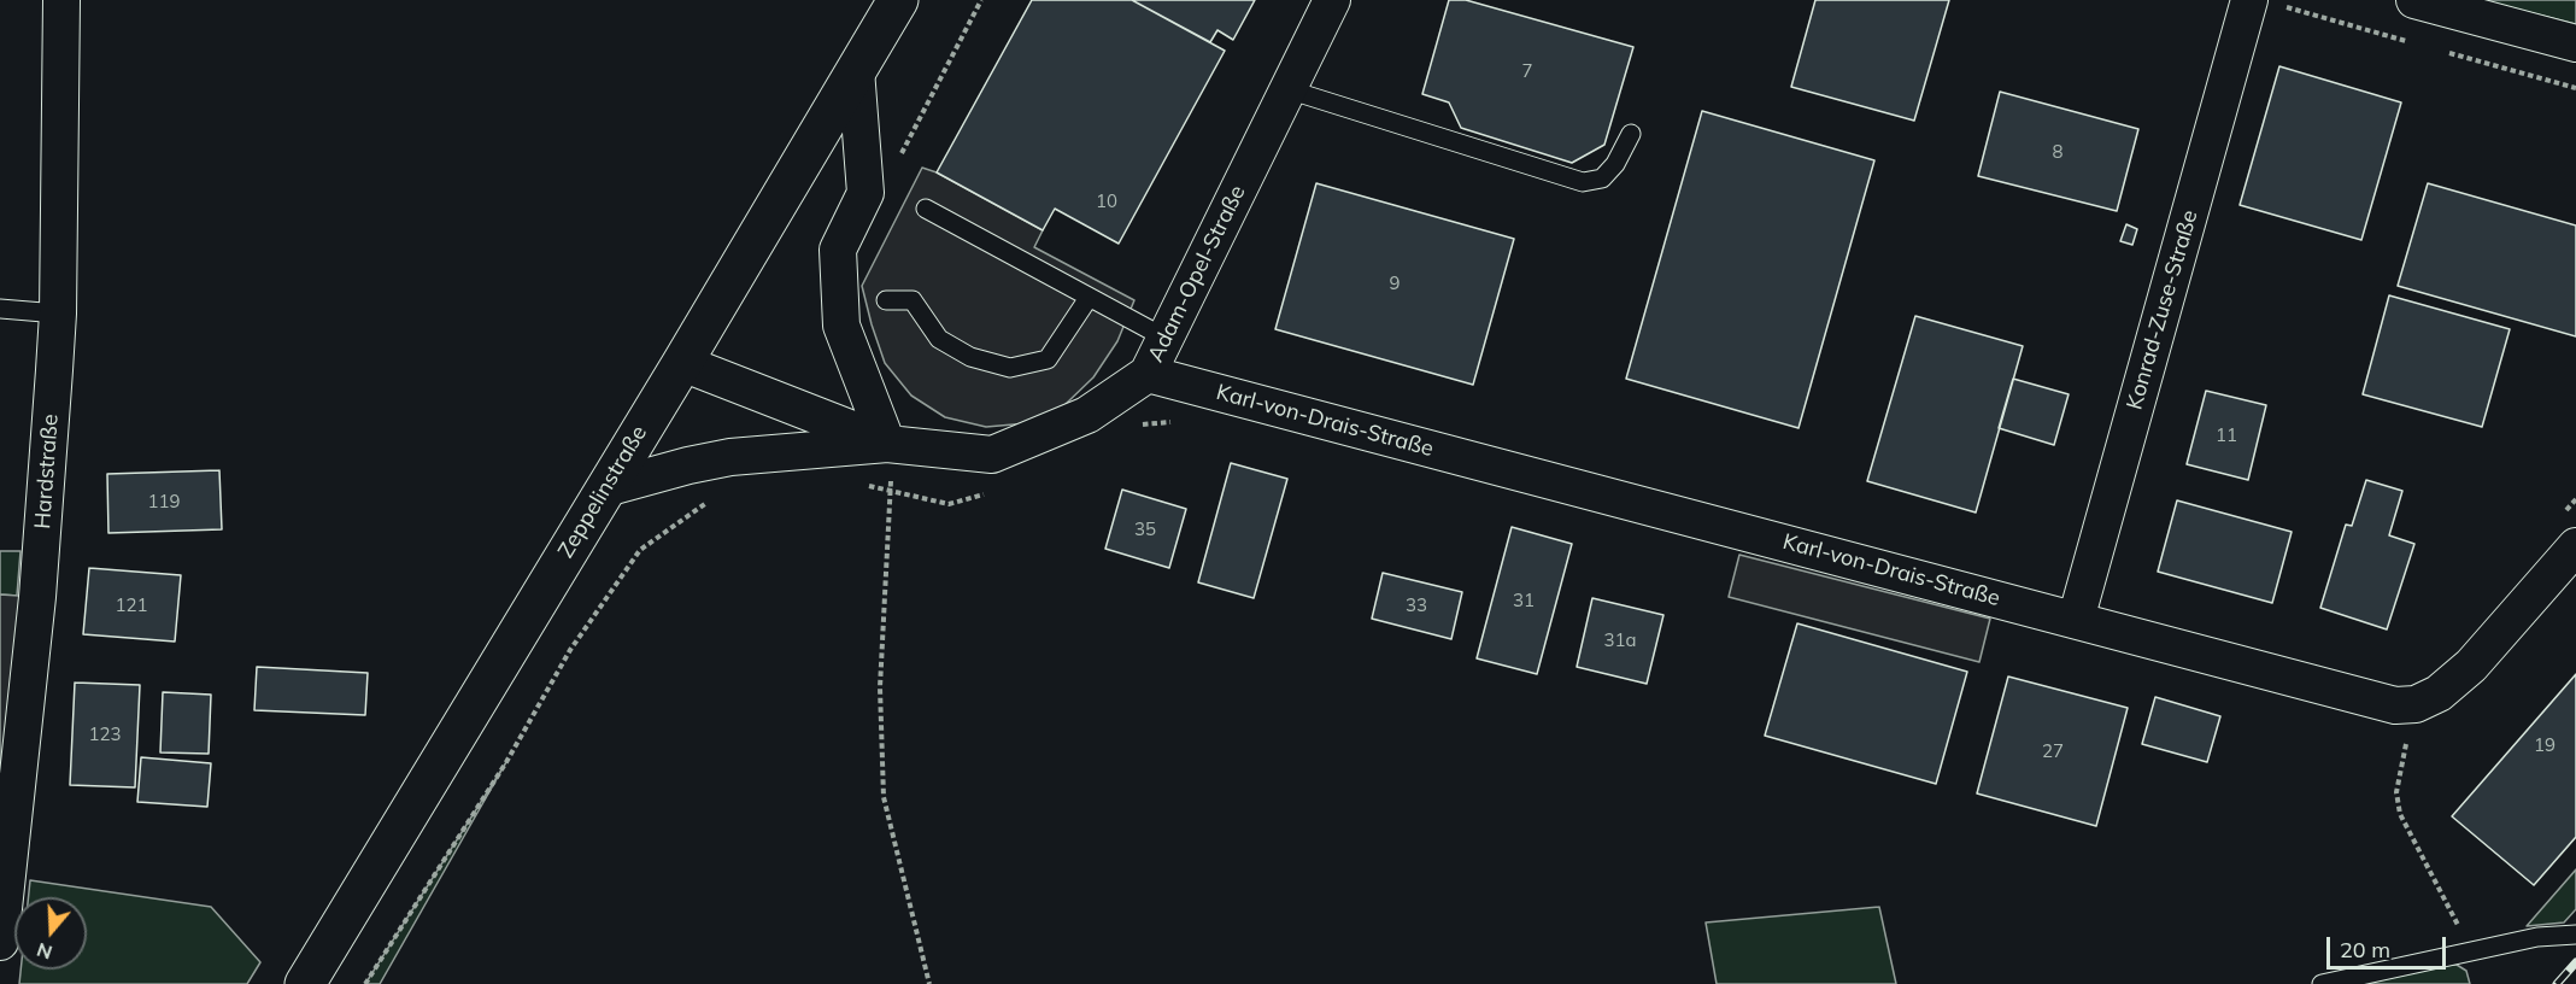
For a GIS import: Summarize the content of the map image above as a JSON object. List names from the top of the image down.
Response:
{
  "streets": {
    "street": [
      "Adam-Opel-Straße",
      "Konrad-Zuse-Straße",
      "Karl-von-Drais-Straße",
      "Hardstraße",
      "Zeppelinstraße"
    ]
  },
  "crossings": [
    ["Adam-Opel-Straße", "Karl-von-Drais-Straße"],
    ["Adam-Opel-Straße", "Zeppelinstraße"],
    ["Konrad-Zuse-Straße", "Karl-von-Drais-Straße"]
  ],
  "house_numbers": [
    "7",
    "8",
    "10",
    "9",
    "11",
    "119",
    "35",
    "31",
    "121",
    "33",
    "31a",
    "123",
    "19",
    "27"
  ],
  "scale_bar": "20 m",
  "north": "bottom"
}
